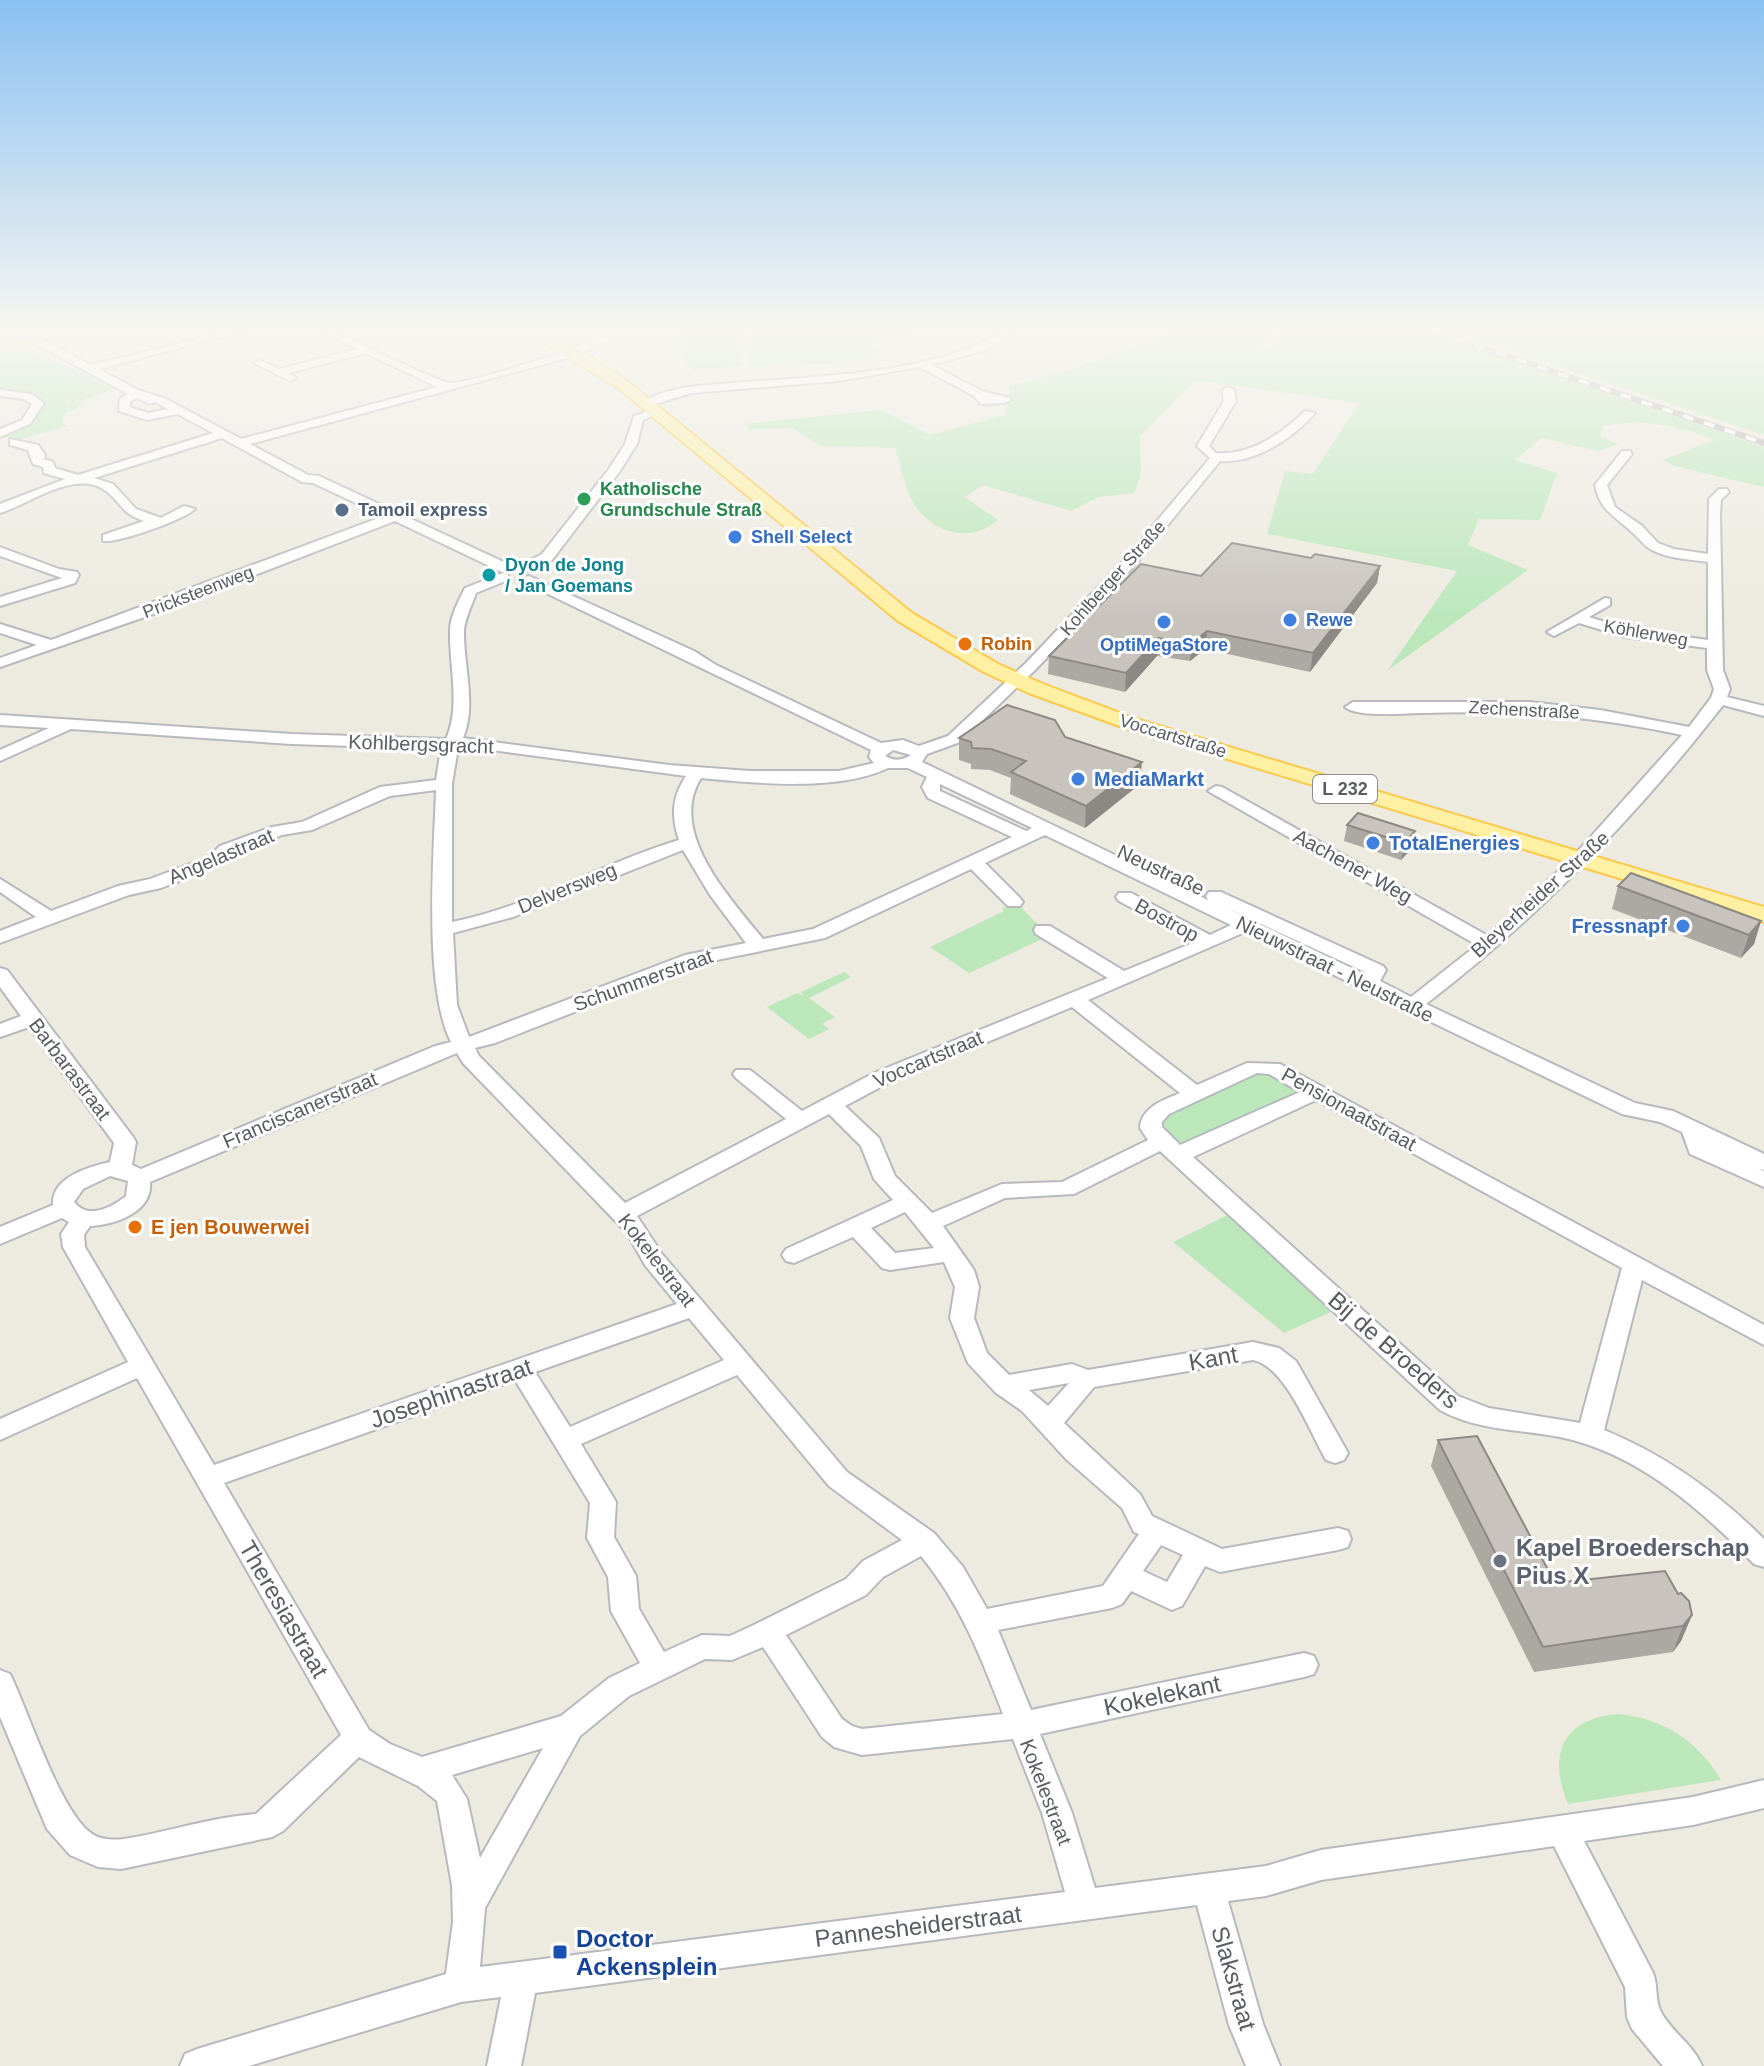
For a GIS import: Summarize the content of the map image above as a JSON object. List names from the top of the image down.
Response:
{
  "streets": {
    "main road": ["Voccartstraße", "L 232"],
    "street": [
      "Kohlberger Straße",
      "Pricksteenweg",
      "Köhlerweg",
      "Zechenstraße",
      "Kohlbergsgracht",
      "Angelastraat",
      "Aachener Weg",
      "Neustraße",
      "Delversweg",
      "Bleyerheider Straße",
      "Bostrop",
      "Nieuwstraat - Neustraße",
      "Schummerstraat",
      "Voccartstraat",
      "Barbarastraat",
      "Pensionaatstraat",
      "Franciscanerstraat",
      "Kokelestraat",
      "Bij de Broeders",
      "Kant",
      "Josephinastraat",
      "Theresiastraat",
      "Kokelekant",
      "Pannesheiderstraat",
      "Slakstraat"
    ]
  },
  "crossings": [
    ["Kohlberger Straße", "Voccartstraße"],
    ["Kohlberger Straße", "Nieuwstraat - Neustraße"],
    ["Zechenstraße", "Bleyerheider Straße"],
    ["Voccartstraße", "Bleyerheider Straße"],
    ["Kohlbergsgracht", "Kokelestraat"],
    ["Angelastraat", "Kokelestraat"],
    ["Aachener Weg", "Bleyerheider Straße"],
    ["Neustraße", "Nieuwstraat - Neustraße"],
    ["Neustraße", "Schummerstraat"],
    ["Delversweg", "Kokelestraat"],
    ["Bleyerheider Straße", "Nieuwstraat - Neustraße"],
    ["Bostrop", "Voccartstraat"],
    ["Nieuwstraat - Neustraße", "Schummerstraat"],
    ["Nieuwstraat - Neustraße", "Voccartstraat"],
    ["Schummerstraat", "Franciscanerstraat"],
    ["Schummerstraat", "Kokelestraat"],
    ["Voccartstraat", "Kokelestraat"],
    ["Barbarastraat", "Franciscanerstraat"],
    ["Franciscanerstraat", "Kokelestraat"],
    ["Franciscanerstraat", "Theresiastraat"],
    ["Kokelestraat", "Josephinastraat"],
    ["Kokelestraat", "Kokelekant"],
    ["Kokelestraat", "Pannesheiderstraat"],
    ["Josephinastraat", "Theresiastraat"],
    ["Theresiastraat", "Pannesheiderstraat"],
    ["Pannesheiderstraat", "Slakstraat"]
  ],
  "places": {
    "other": [
      "Katholische Grundschule Straß",
      "Tamoil express",
      "Shell Select",
      "Dyon de Jong / Jan Goemans",
      "Rewe",
      "OptiMegaStore",
      "Robin",
      "MediaMarkt",
      "TotalEnergies",
      "Fressnapf",
      "E jen Bouwerwei",
      "Kapel Broederschap Pius X"
    ],
    "transit": ["Doctor Ackensplein"]
  }
}
